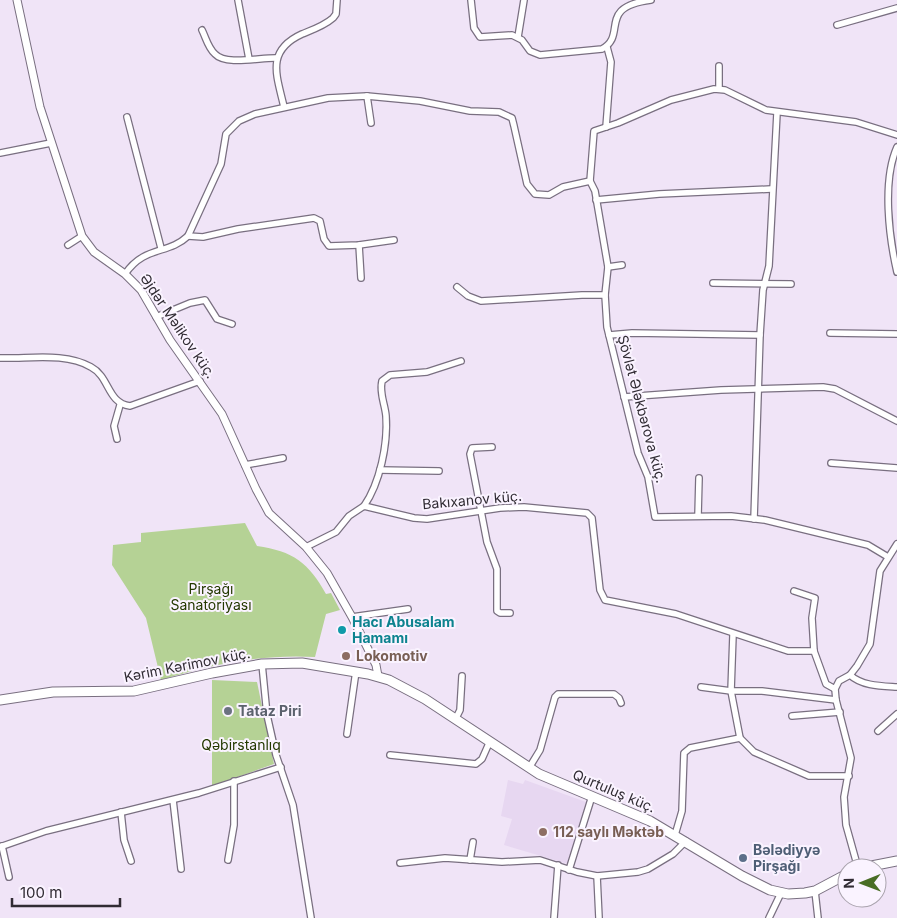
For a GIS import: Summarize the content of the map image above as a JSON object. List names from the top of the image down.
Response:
{
  "streets": {
    "main road": ["Kərim Kərimov küç.", "Qurtuluş küç."],
    "street": ["Əjdər Məlikov küç.", "Şövlət Ələkbərova küç.", "Bakıxanov küç."]
  },
  "crossings": [
    ["Əjdər Məlikov küç.", "Kərim Kərimov küç."],
    ["Əjdər Məlikov küç.", "Qurtuluş küç."],
    ["Kərim Kərimov küç.", "Qurtuluş küç."]
  ],
  "parks": ["Pirşağı Sanatoriyası", "Qəbirstanlıq"],
  "places": [
    "Hacı Abusalam Hamamı",
    "Lokomotiv",
    "Tataz Piri",
    "112 saylı Məktəb",
    "Bələdiyyə Pirşağı"
  ],
  "scale_bar": "100 m",
  "north": "left"
}
